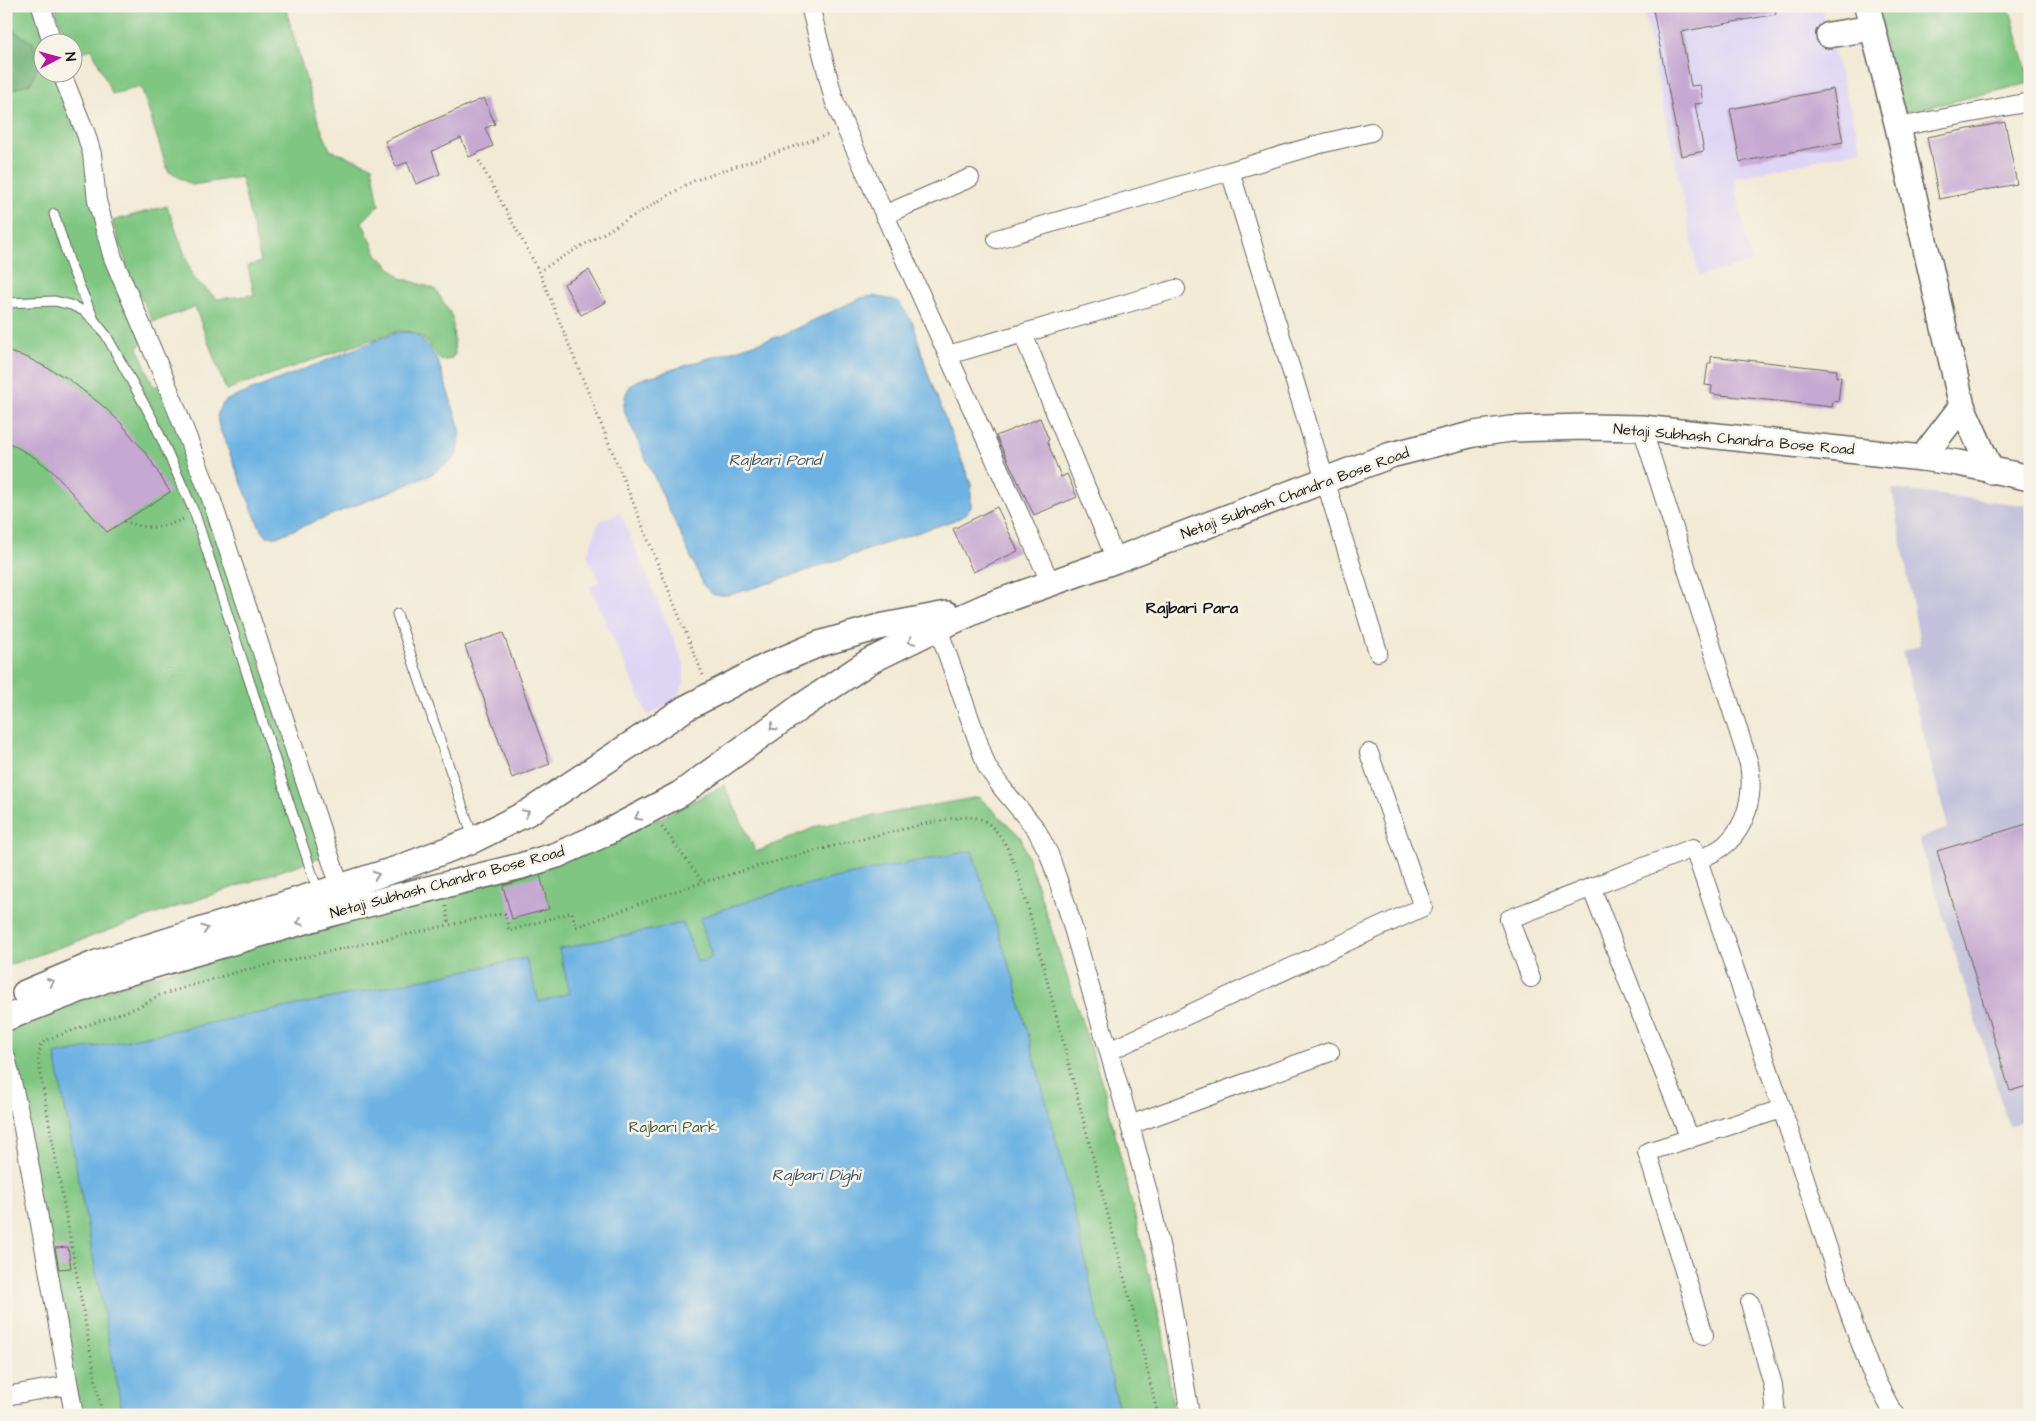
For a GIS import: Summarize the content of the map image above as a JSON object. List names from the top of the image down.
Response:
{
  "streets": {
    "street": ["Netaji Subhash Chandra Bose Road"]
  },
  "districts": ["Rajbari Para"],
  "water": ["Rajbari Pond", "Rajbari Dighi"],
  "parks": ["Rajbari Park"],
  "north": "right"
}
